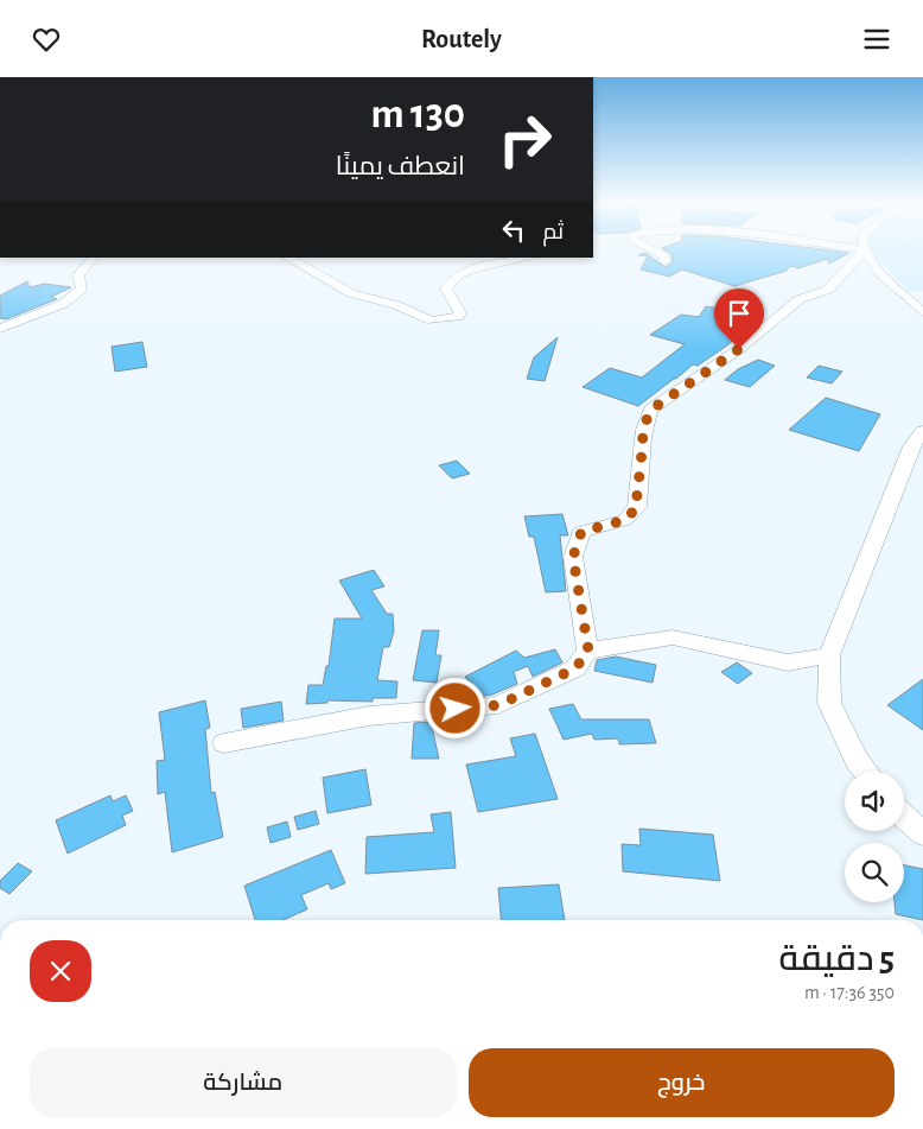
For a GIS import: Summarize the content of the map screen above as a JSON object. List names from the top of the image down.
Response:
{
  "page": {
    "header": "Routely",
    "turn": ["130 m", "انعطف يمينًا"],
    "then": "ثم",
    "heading": ["5 دقيقة", "350 m · 17:36"],
    "buttons": ["خروج", "مشاركة"]
  }
}
